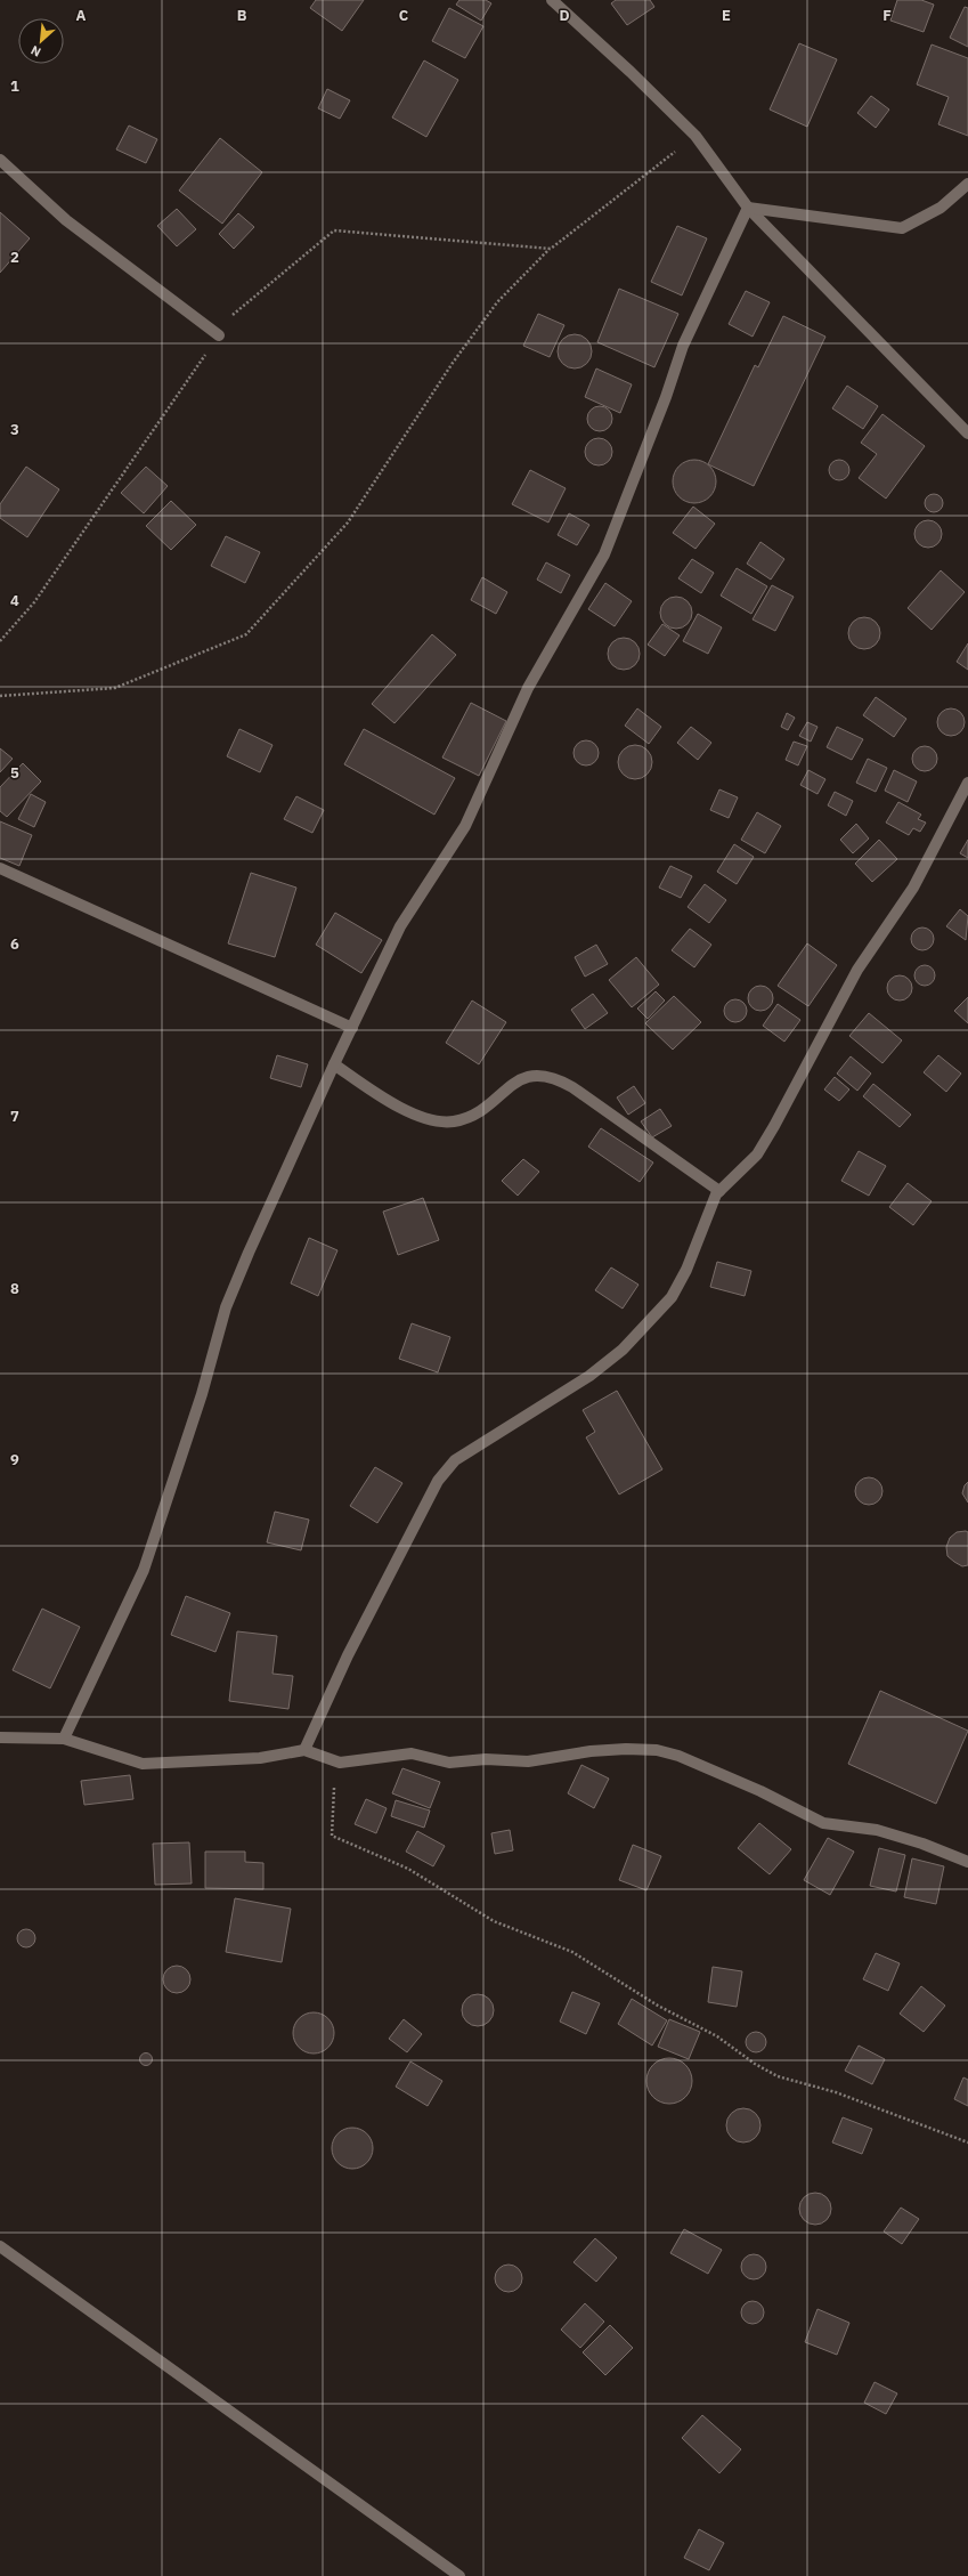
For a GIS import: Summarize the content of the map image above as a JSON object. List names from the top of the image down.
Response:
{
  "north": "bottom left",
  "grid": {
    "columns": [
      "A",
      "B",
      "C",
      "D",
      "E",
      "F"
    ],
    "rows": [
      "1",
      "2",
      "3",
      "4",
      "5",
      "6",
      "7",
      "8",
      "9"
    ]
  }
}
